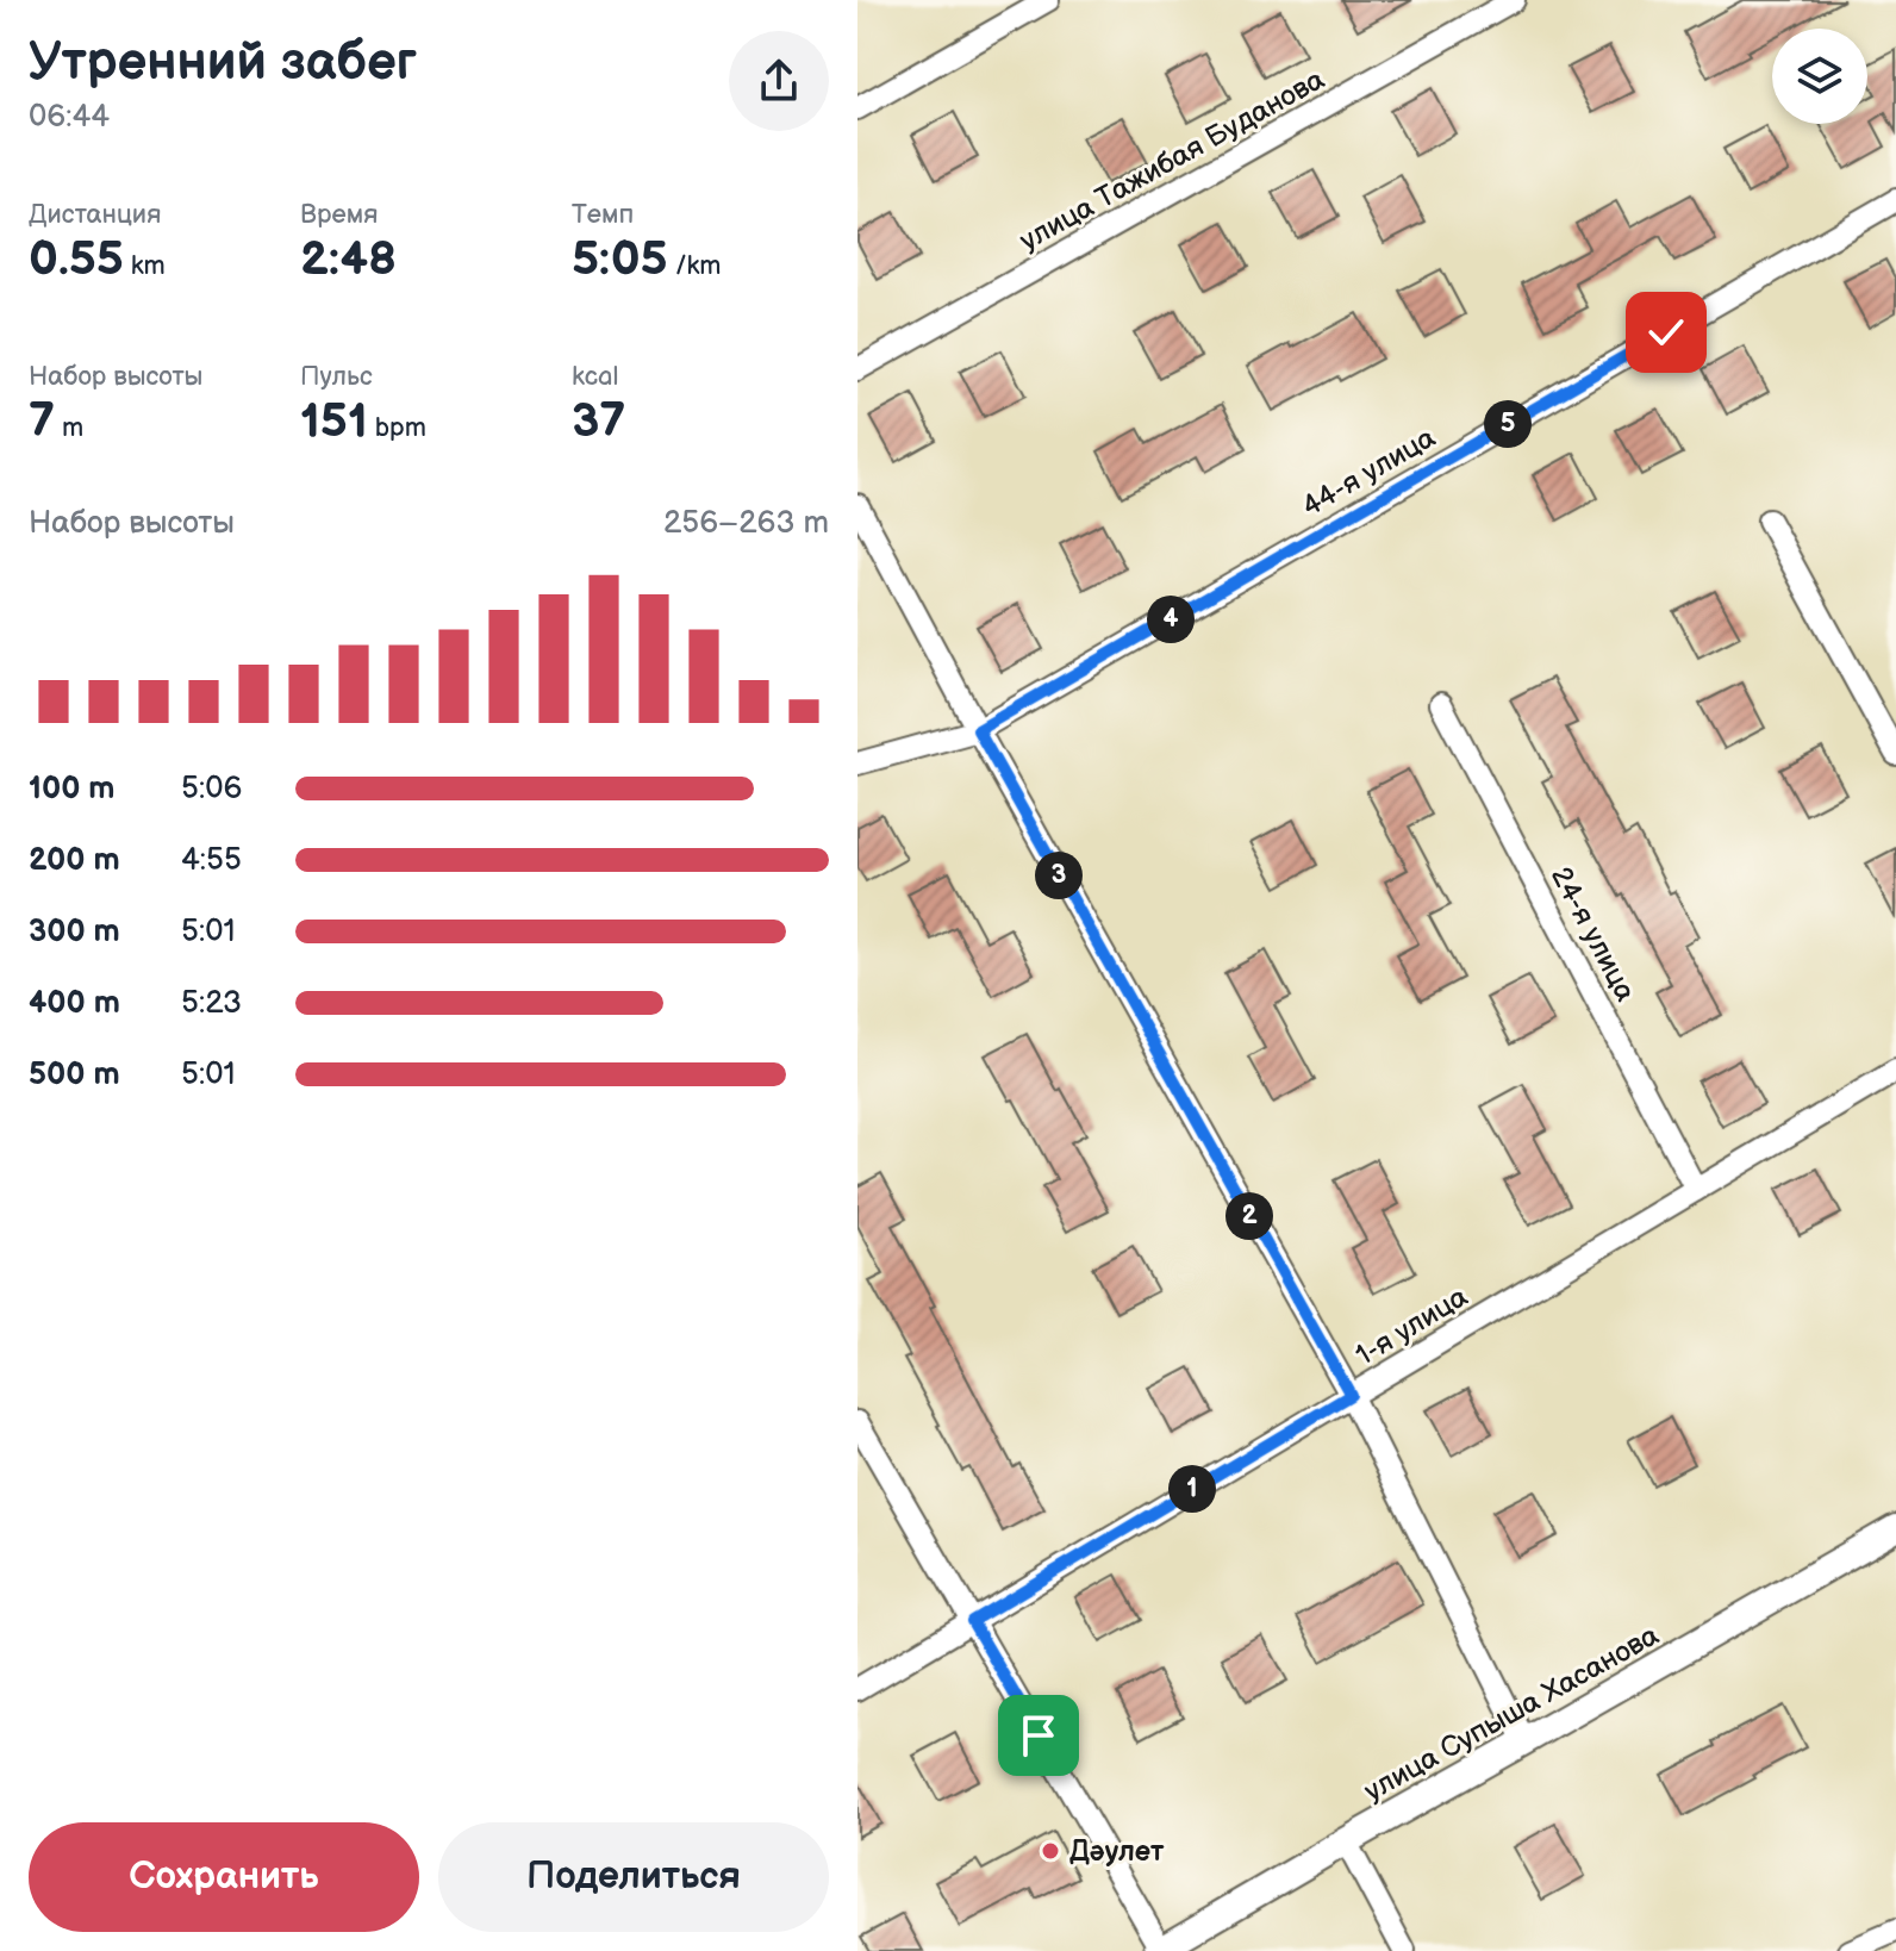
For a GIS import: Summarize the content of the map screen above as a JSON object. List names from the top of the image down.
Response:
{
  "streets": {
    "street": [
      "улица Тажибая Буданова",
      "44-я улица",
      "24-я улица",
      "1-я улица",
      "улица Супыша Хасанова"
    ]
  },
  "crossings": [
    ["24-я улица", "1-я улица"]
  ],
  "places": ["Дәулет"],
  "page": {
    "heading": ["Утренний забег", "06:44"],
    "stats": [
      ["Дистанция", "0.55 km"],
      ["Время", "2:48"],
      ["Темп", "5:05 /km"],
      ["Набор высоты", "7 m"],
      ["Пульс", "151 bpm"],
      ["kcal", "37"]
    ],
    "pins": [
      "5",
      "4",
      "3",
      "2",
      "1"
    ],
    "chart": ["Набор высоты", "256–263 m"],
    "list": [
      {
        "name": "100 m",
        "note": "5:06"
      },
      {
        "name": "200 m",
        "note": "4:55"
      },
      {
        "name": "300 m",
        "note": "5:01"
      },
      {
        "name": "400 m",
        "note": "5:23"
      },
      {
        "name": "500 m",
        "note": "5:01"
      }
    ],
    "buttons": ["Сохранить", "Поделиться"]
  }
}
